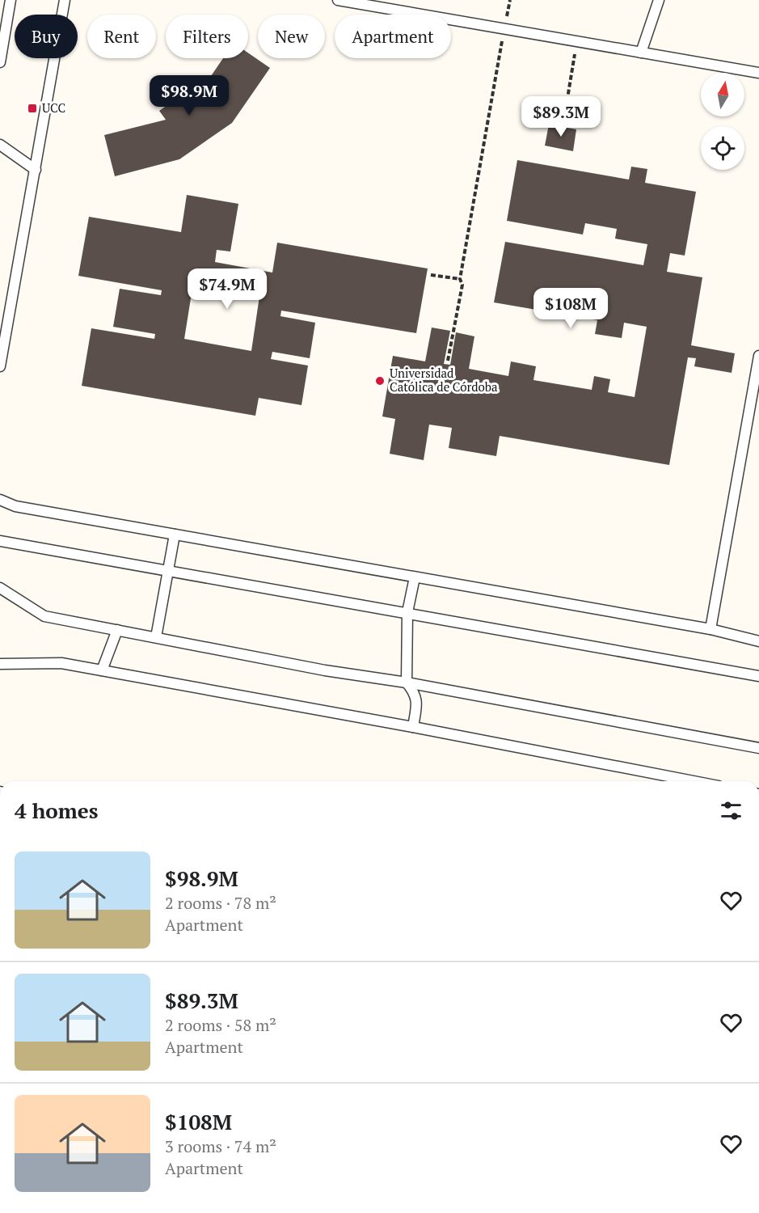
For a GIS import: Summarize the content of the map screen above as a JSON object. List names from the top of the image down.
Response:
{
  "places": {
    "transit": ["UCC"],
    "other": ["Universidad Católica de Córdoba"]
  },
  "north": "top",
  "page": {
    "chip": [
      "Buy",
      "Rent",
      "Filters",
      "New",
      "Apartment"
    ],
    "price": [
      "$98.9M",
      "$89.3M",
      "$74.9M",
      "$108M"
    ],
    "heading": "4 homes",
    "list": [
      {
        "name": "$98.9M",
        "note": "2 rooms · 78 m² · Apartment"
      },
      {
        "name": "$89.3M",
        "note": "2 rooms · 58 m² · Apartment"
      },
      {
        "name": "$108M",
        "note": "3 rooms · 74 m² · Apartment"
      }
    ]
  }
}
